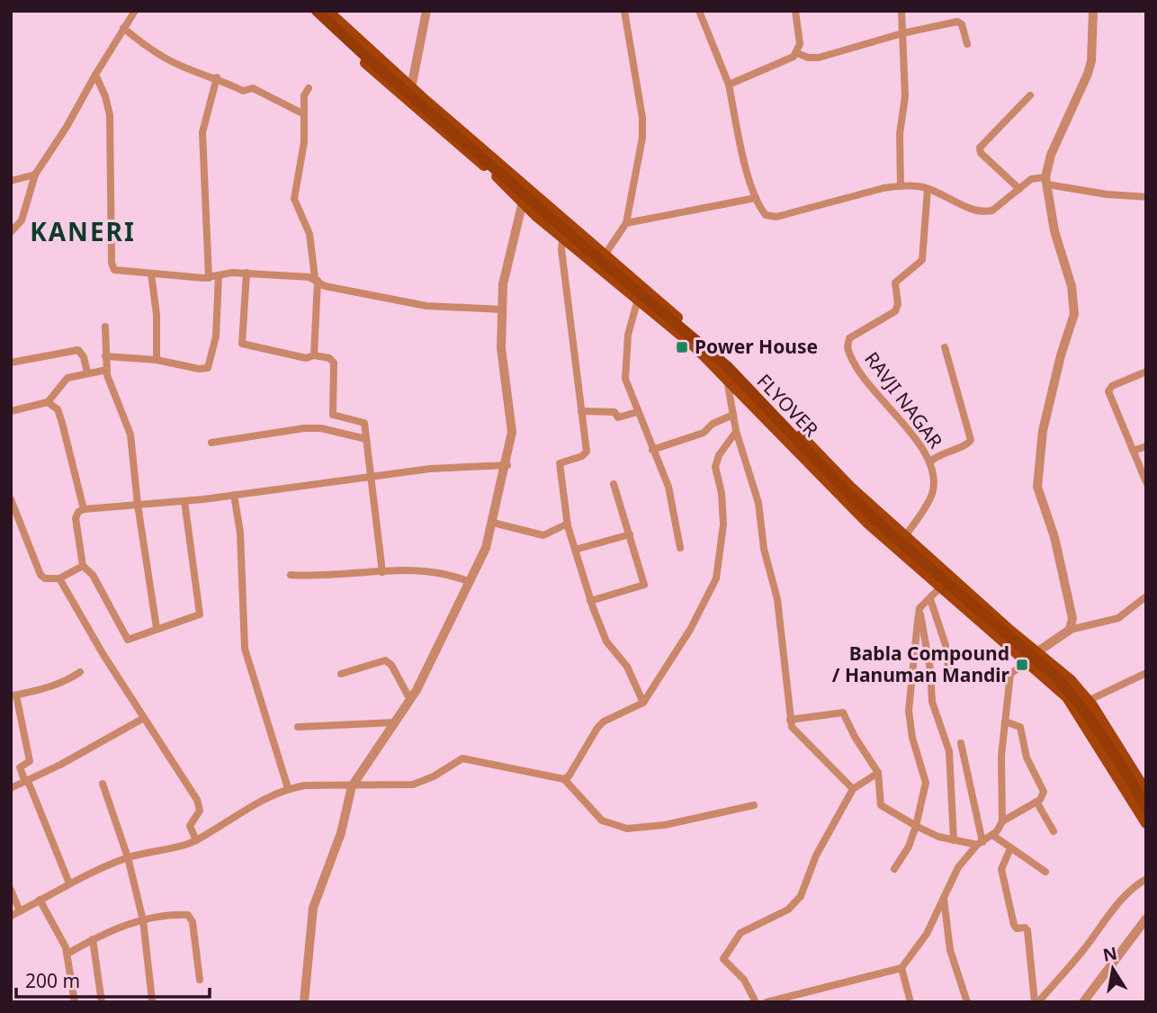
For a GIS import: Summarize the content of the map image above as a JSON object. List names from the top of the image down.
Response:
{
  "streets": {
    "highway": ["FLYOVER"],
    "street": ["RAVJI NAGAR"]
  },
  "districts": ["KANERI"],
  "places": {
    "transit": ["Power House", "Babla Compound / Hanuman Mandir"]
  },
  "scale_bar": "200 m",
  "north": "top"
}
